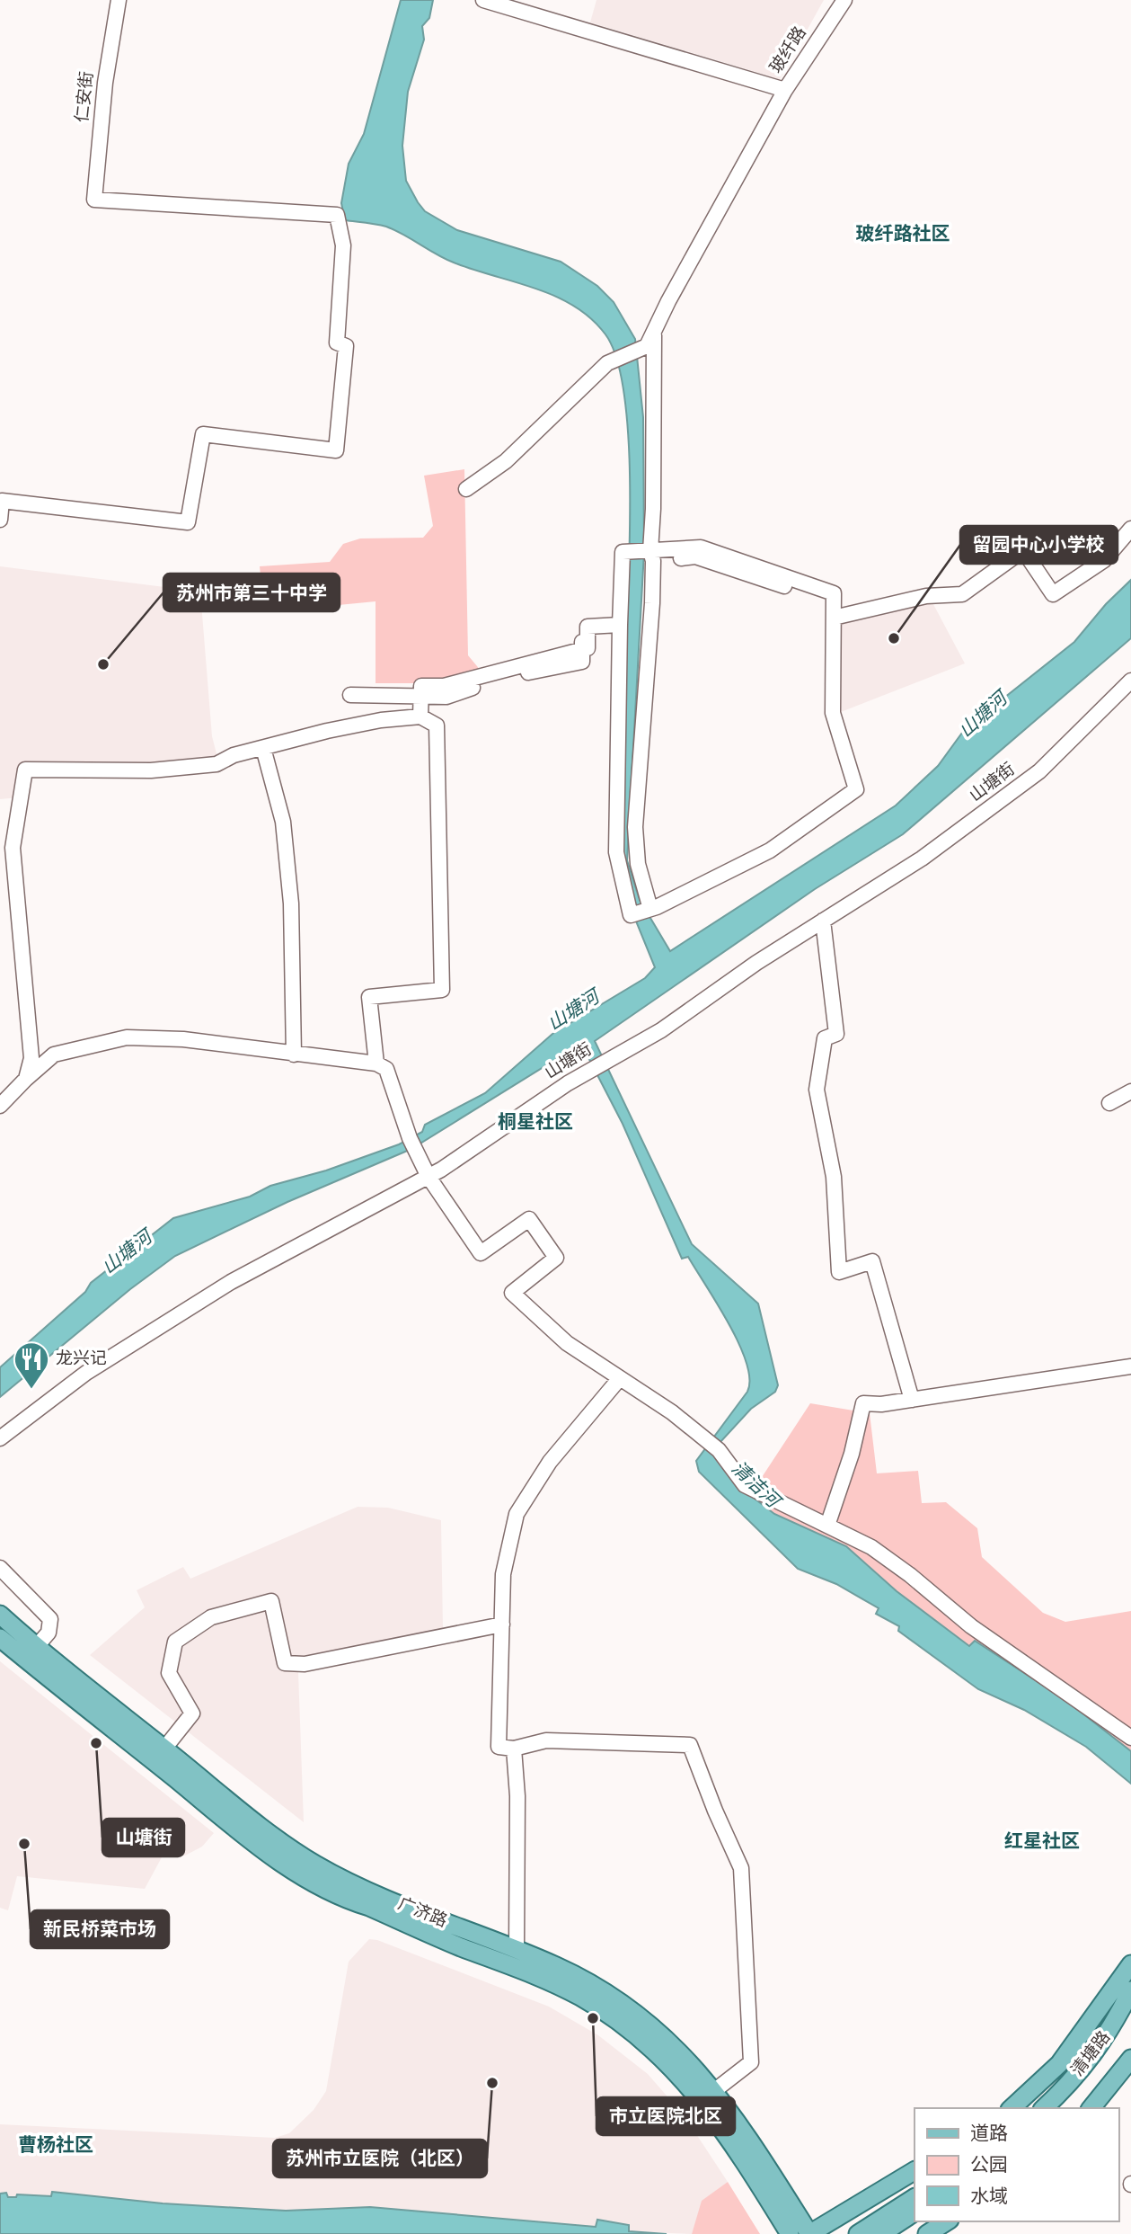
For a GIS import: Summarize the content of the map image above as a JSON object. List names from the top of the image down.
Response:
{
  "streets": {
    "main road": ["广济路", "清塘路"],
    "street": ["玻纤路", "仁安街", "山塘街"]
  },
  "districts": [
    "玻纤路社区",
    "桐星社区",
    "红星社区",
    "曹杨社区"
  ],
  "water": ["山塘河", "清洁河"],
  "places": {
    "other": [
      "留园中心小学校",
      "苏州市第三十中学",
      "山塘街",
      "新民桥菜市场",
      "市立医院北区",
      "苏州市立医院（北区）"
    ],
    "restaurant": ["龙兴记"]
  },
  "legend": ["道路", "公园", "水域"]
}
